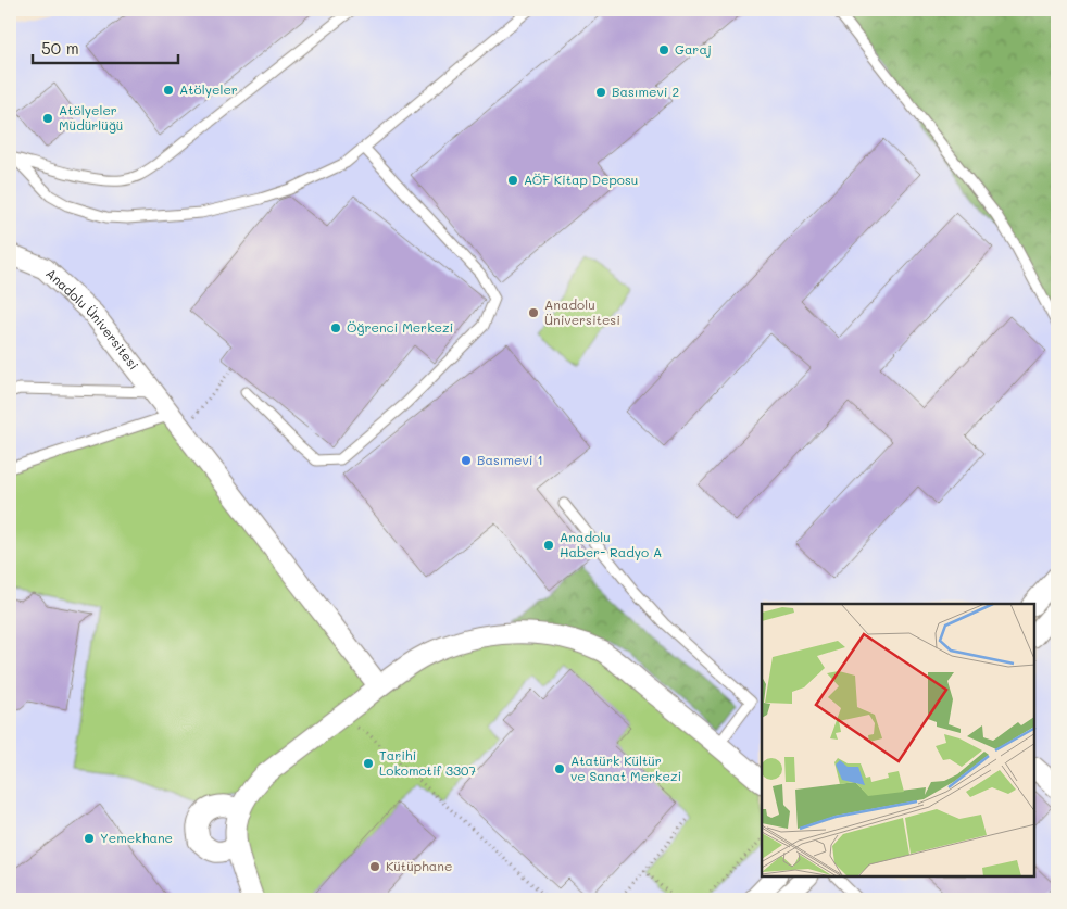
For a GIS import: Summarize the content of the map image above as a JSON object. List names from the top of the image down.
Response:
{
  "streets": {
    "street": ["Anadolu Üniversitesi"]
  },
  "places": [
    "Garaj",
    "Atölyeler",
    "Basımevi 2",
    "Atölyeler Müdürlüğü",
    "AÖF Kitap Deposu",
    "Anadolu Üniversitesi",
    "Öğrenci Merkezi",
    "Basımevi 1",
    "Anadolu Haber- Radyo A",
    "Tarihi Lokomotif 3307",
    "Atatürk Kültür ve Sanat Merkezi",
    "Yemekhane",
    "Kütüphane"
  ],
  "scale_bar": "50 m"
}
